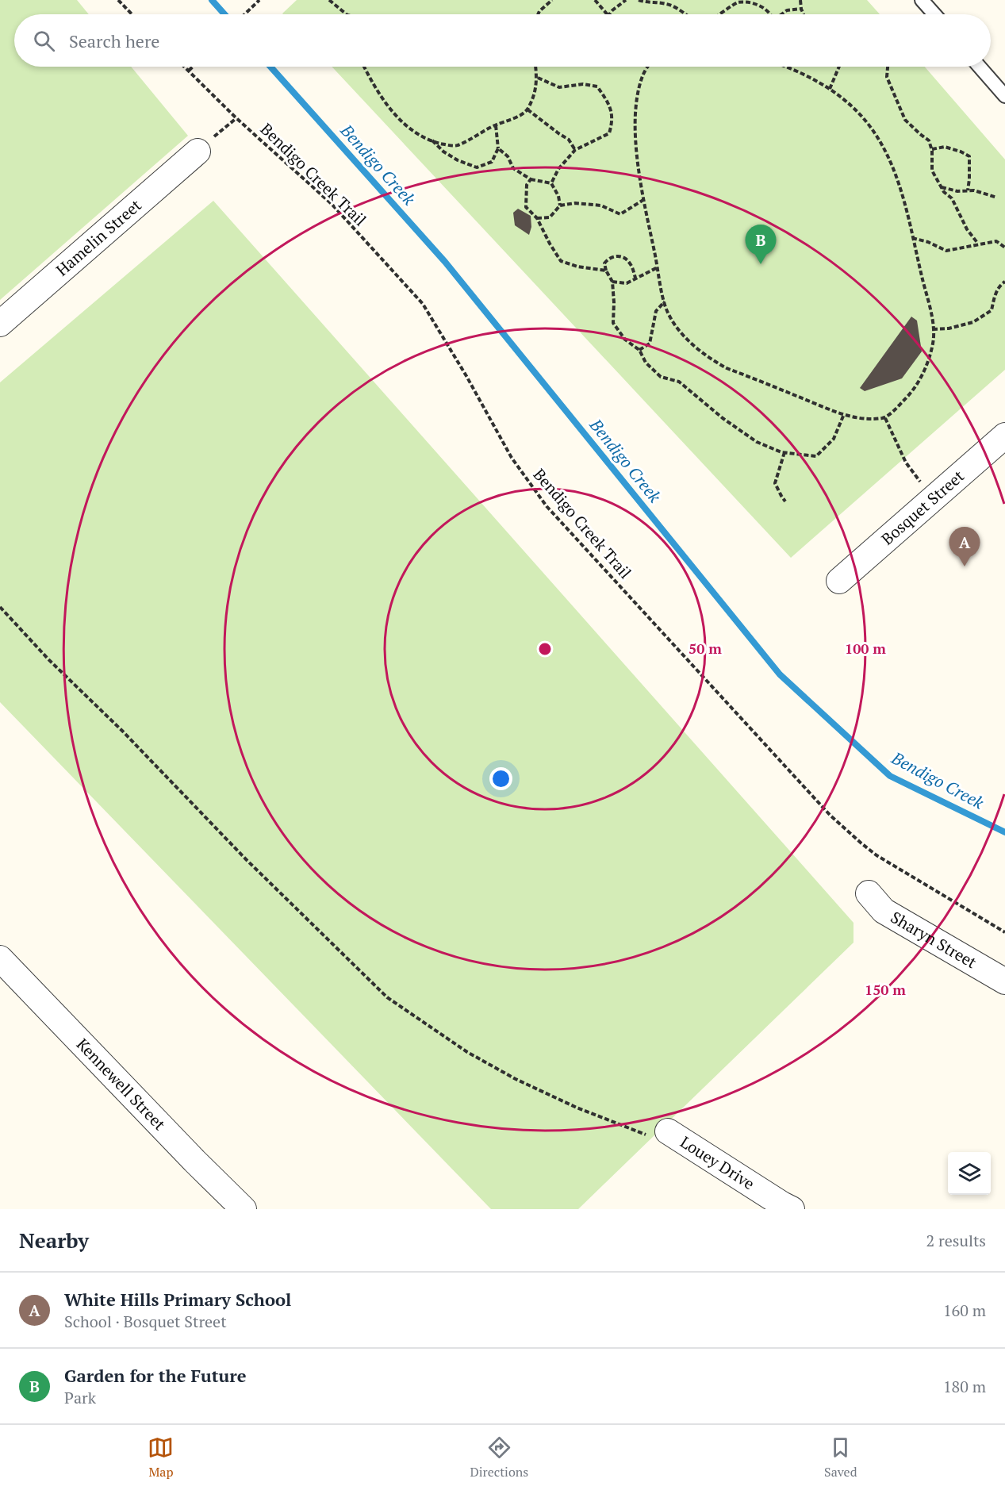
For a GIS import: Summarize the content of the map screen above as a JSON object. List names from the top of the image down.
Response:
{
  "streets": {
    "street": [
      "Hamelin Street",
      "Bosquet Street",
      "Sharyn Street",
      "Kennewell Street",
      "Louey Drive"
    ],
    "path": ["Bendigo Creek Trail"]
  },
  "water": ["Bendigo Creek"],
  "page": {
    "search": "Search here",
    "pins": ["B", "A"],
    "heading": ["Nearby", "2 results"],
    "list": [
      {
        "mark": "A",
        "name": "White Hills Primary School",
        "note": "School · Bosquet Street",
        "value": "160 m"
      },
      {
        "mark": "B",
        "name": "Garden for the Future",
        "note": "Park",
        "value": "180 m"
      }
    ],
    "nav": ["Map", "Directions", "Saved"]
  },
  "rings": ["50 m", "100 m", "150 m"]
}
